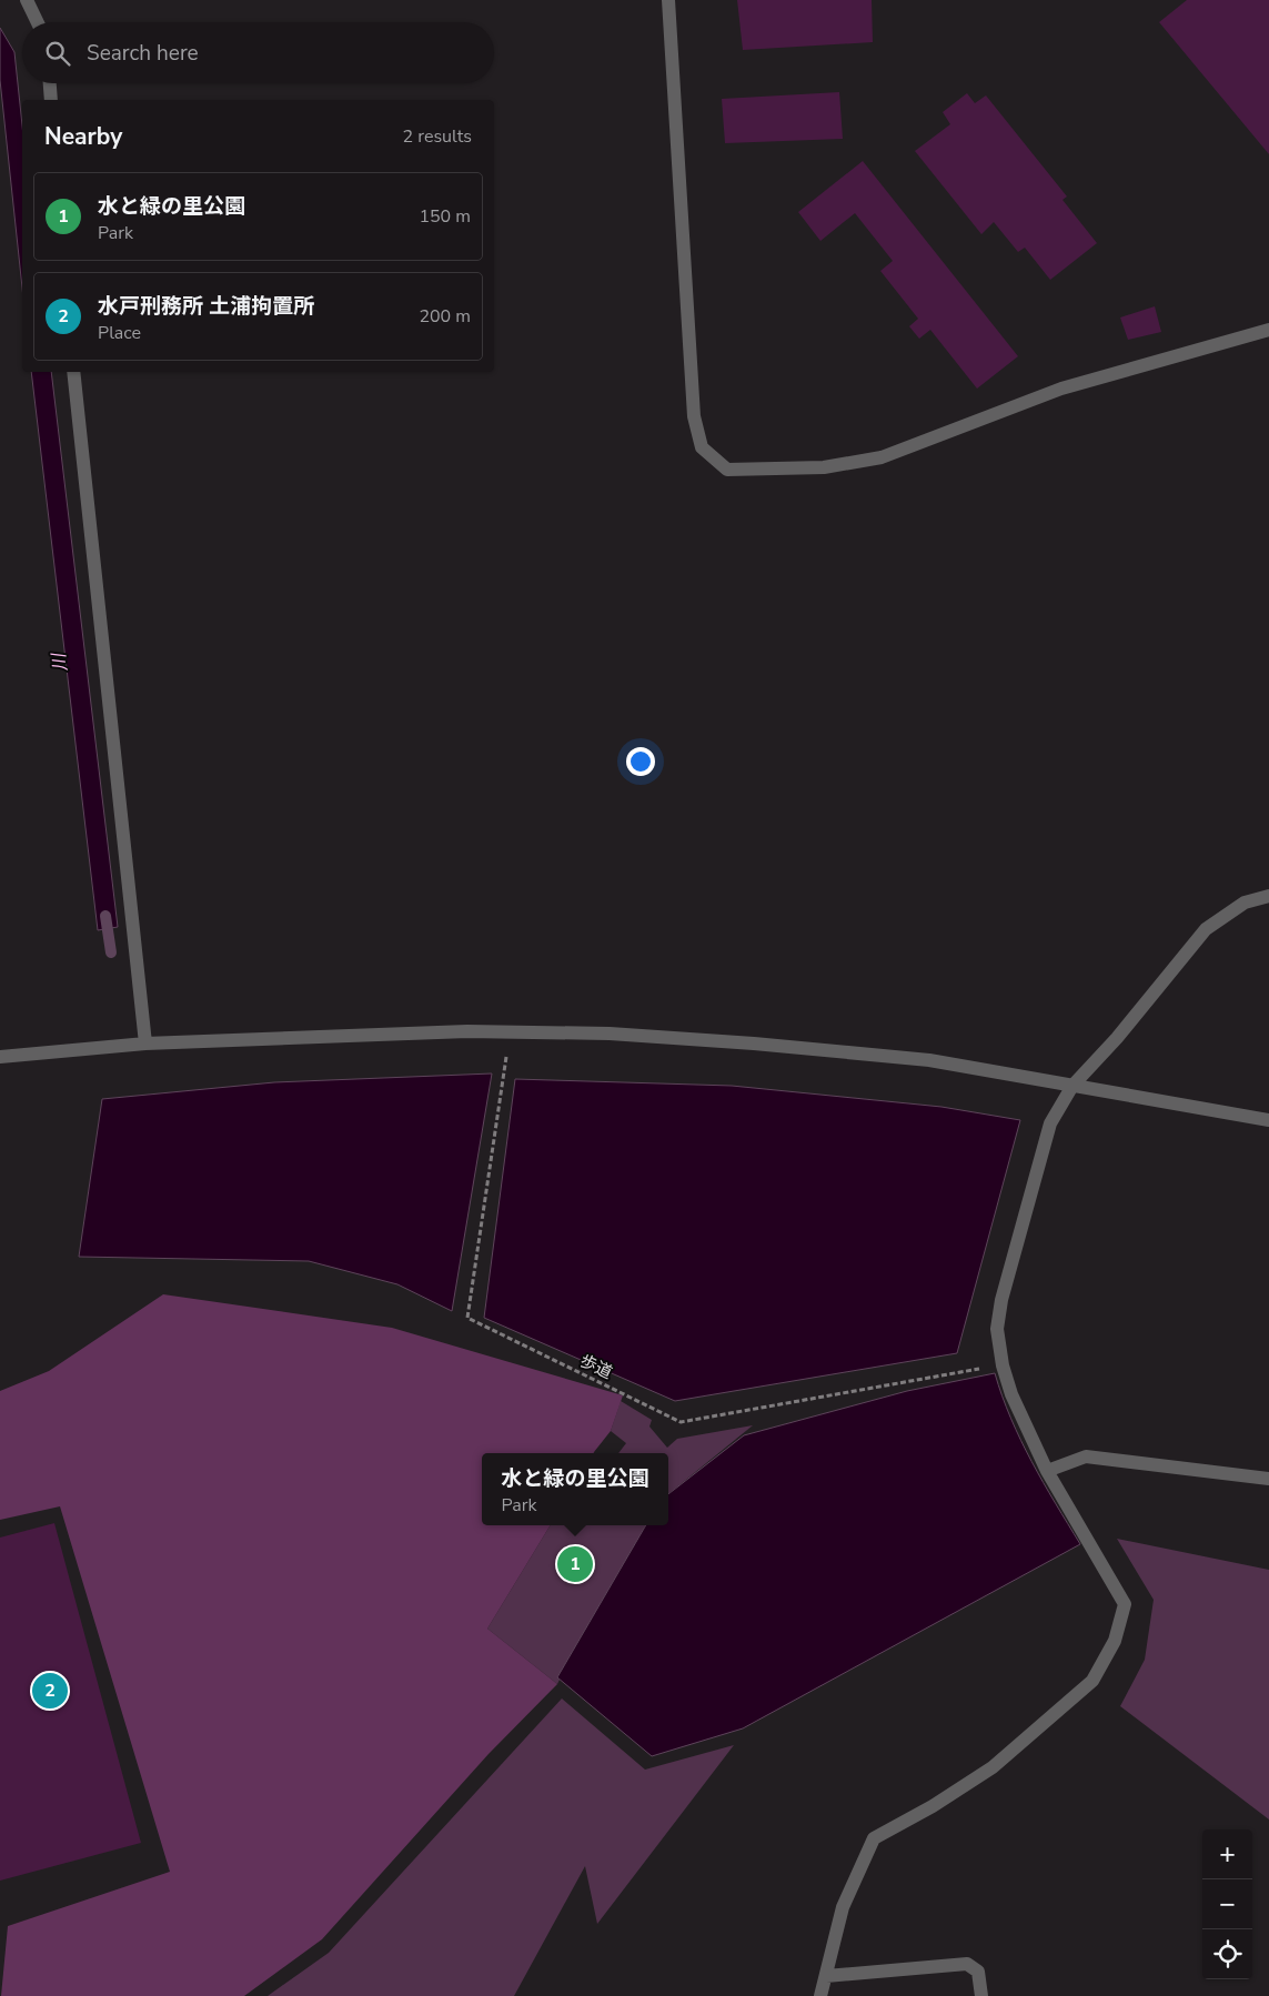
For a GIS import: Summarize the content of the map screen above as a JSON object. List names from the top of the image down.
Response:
{
  "streets": {
    "path": ["歩道"]
  },
  "water": ["川"],
  "page": {
    "search": "Search here",
    "heading": ["Nearby", "2 results"],
    "list": [
      {
        "mark": "1",
        "name": "水と緑の里公園",
        "note": "Park",
        "value": "150 m"
      },
      {
        "mark": "2",
        "name": "水戸刑務所 土浦拘置所",
        "note": "Place",
        "value": "200 m"
      }
    ],
    "popup": ["水と緑の里公園", "Park"],
    "pins": ["1", "2"],
    "map_buttons": ["+", "−"]
  }
}
